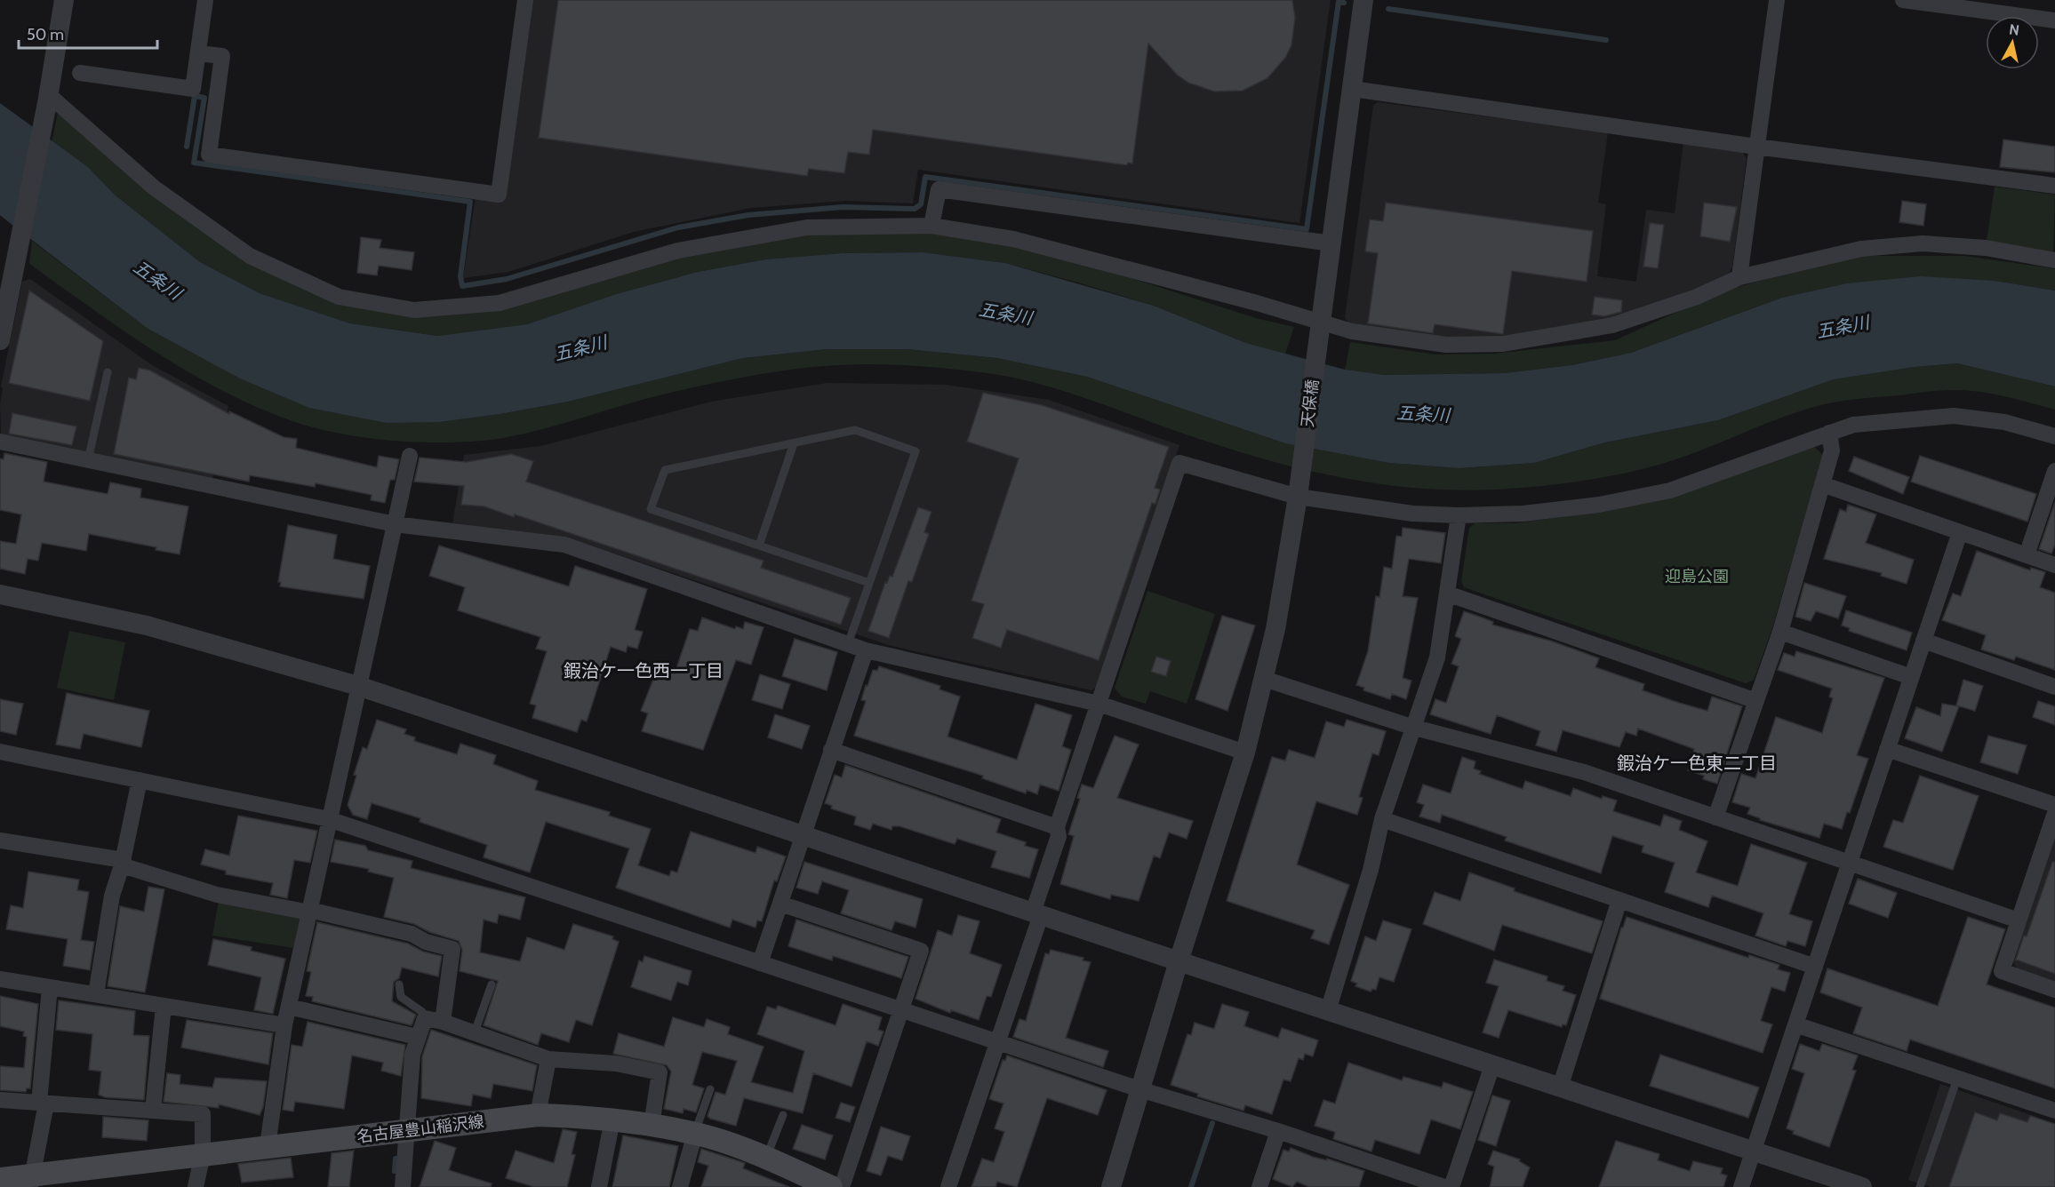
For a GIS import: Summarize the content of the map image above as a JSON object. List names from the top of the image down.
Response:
{
  "streets": {
    "main road": ["名古屋豊山稲沢線"],
    "street": ["天保橋"]
  },
  "districts": ["鍜治ケ一色西一丁目", "鍜治ケ一色東二丁目"],
  "water": ["五条川"],
  "parks": ["迎島公園"],
  "scale_bar": "50 m",
  "north": "top"
}
